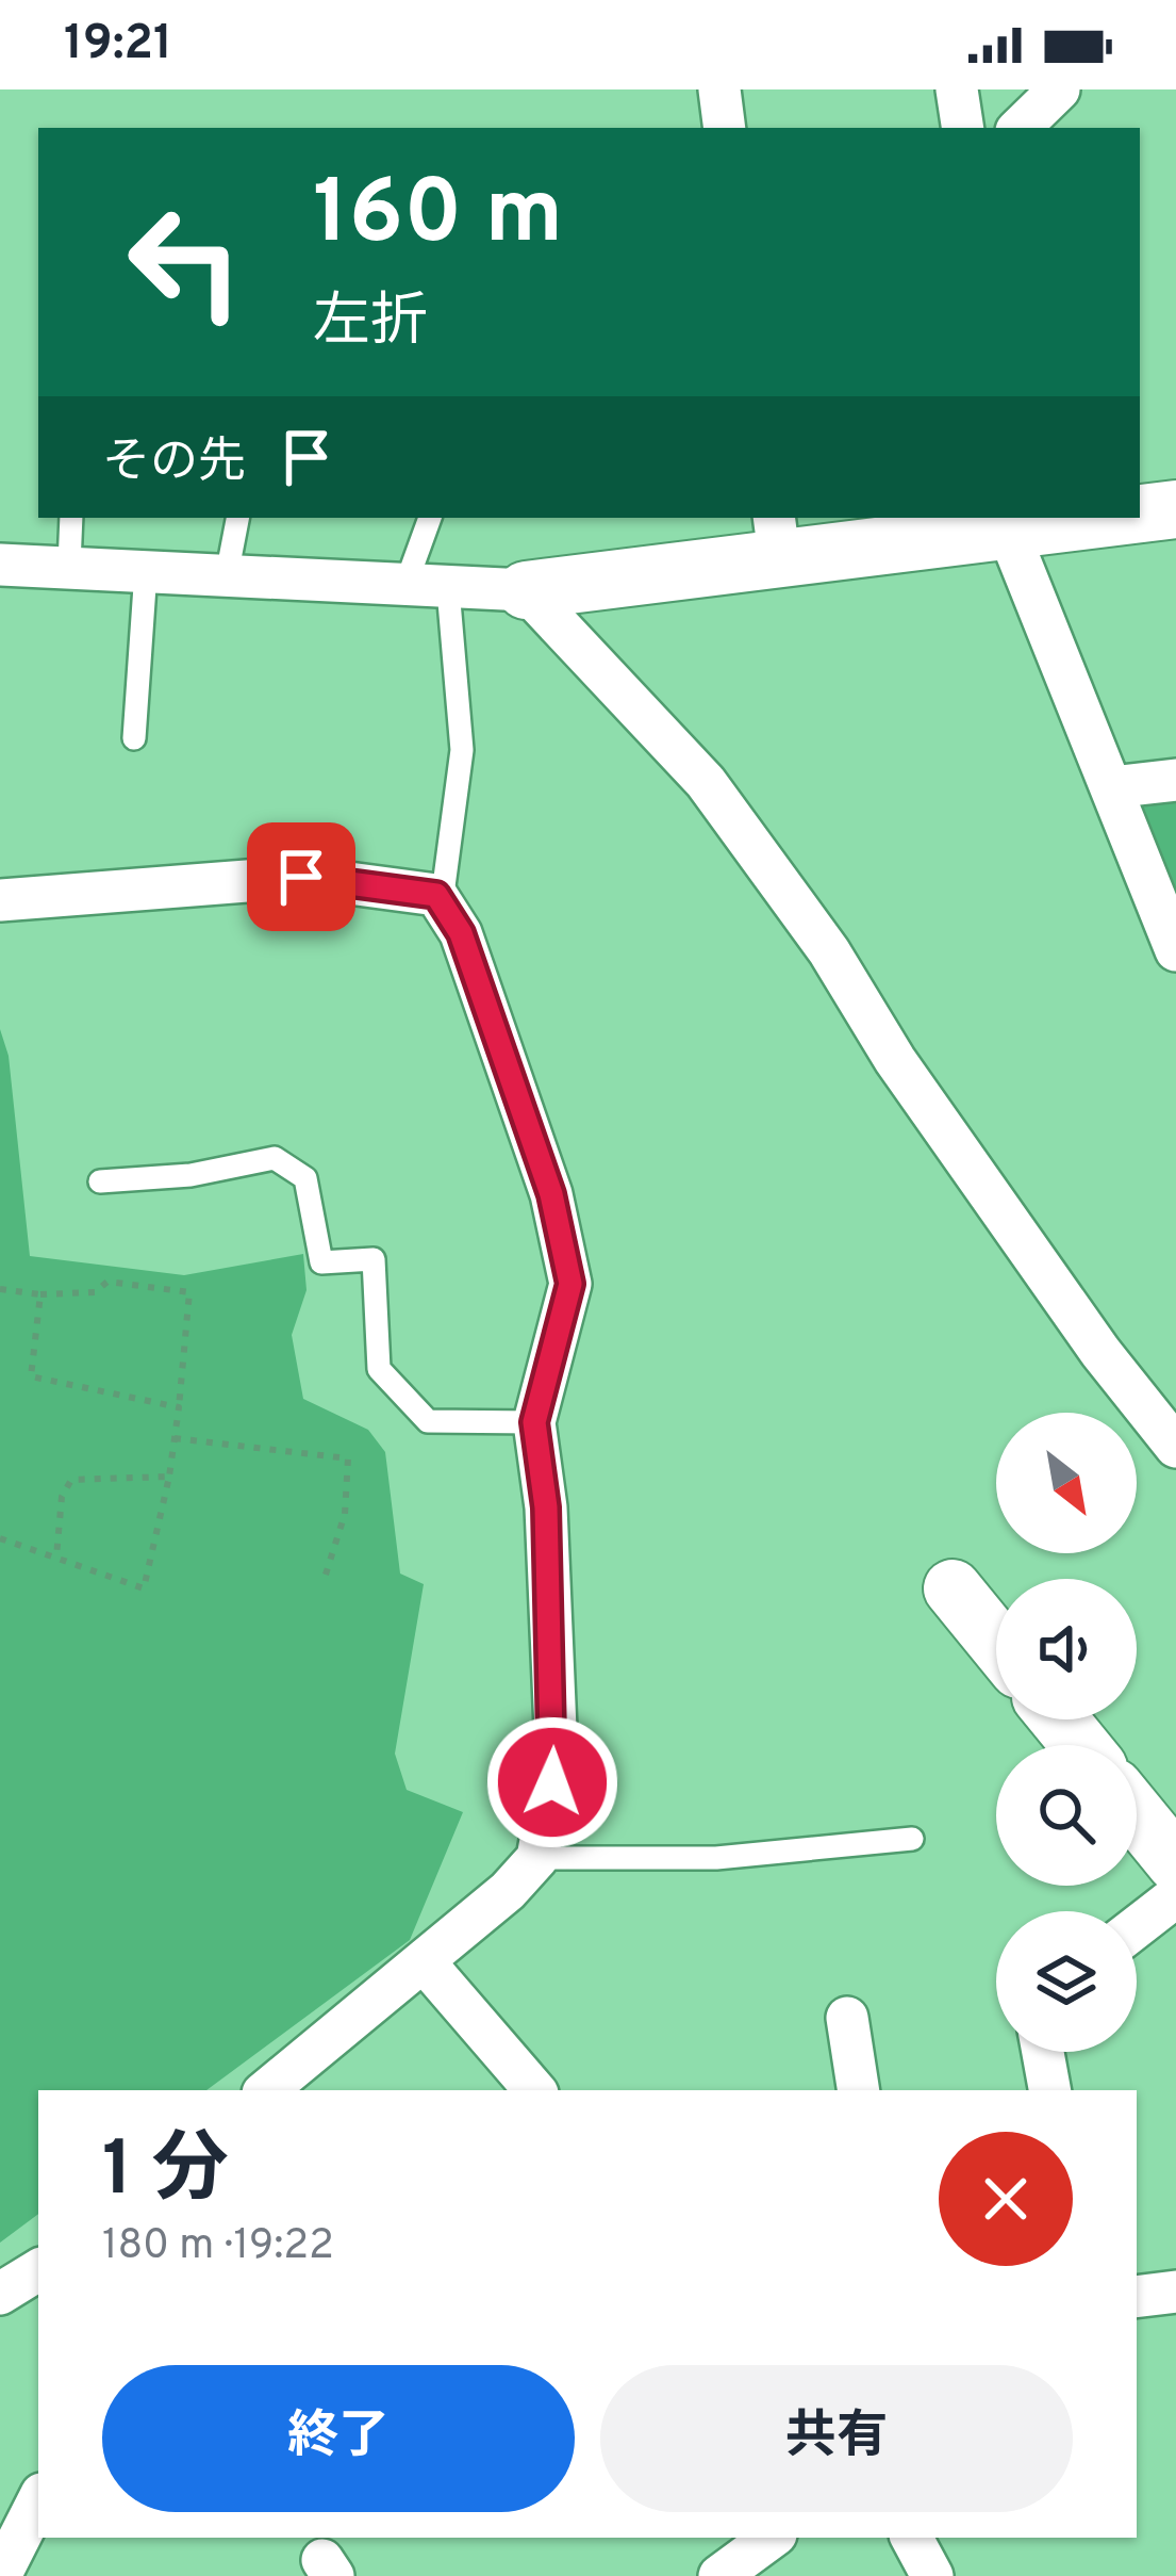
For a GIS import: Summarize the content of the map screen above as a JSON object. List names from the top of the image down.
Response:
{
  "north": "bottom right",
  "page": {
    "status": "19:21",
    "turn": ["160 m", "左折"],
    "then": "その先",
    "heading": ["1 分", "180 m · 19:22"],
    "buttons": ["終了", "共有"]
  }
}
